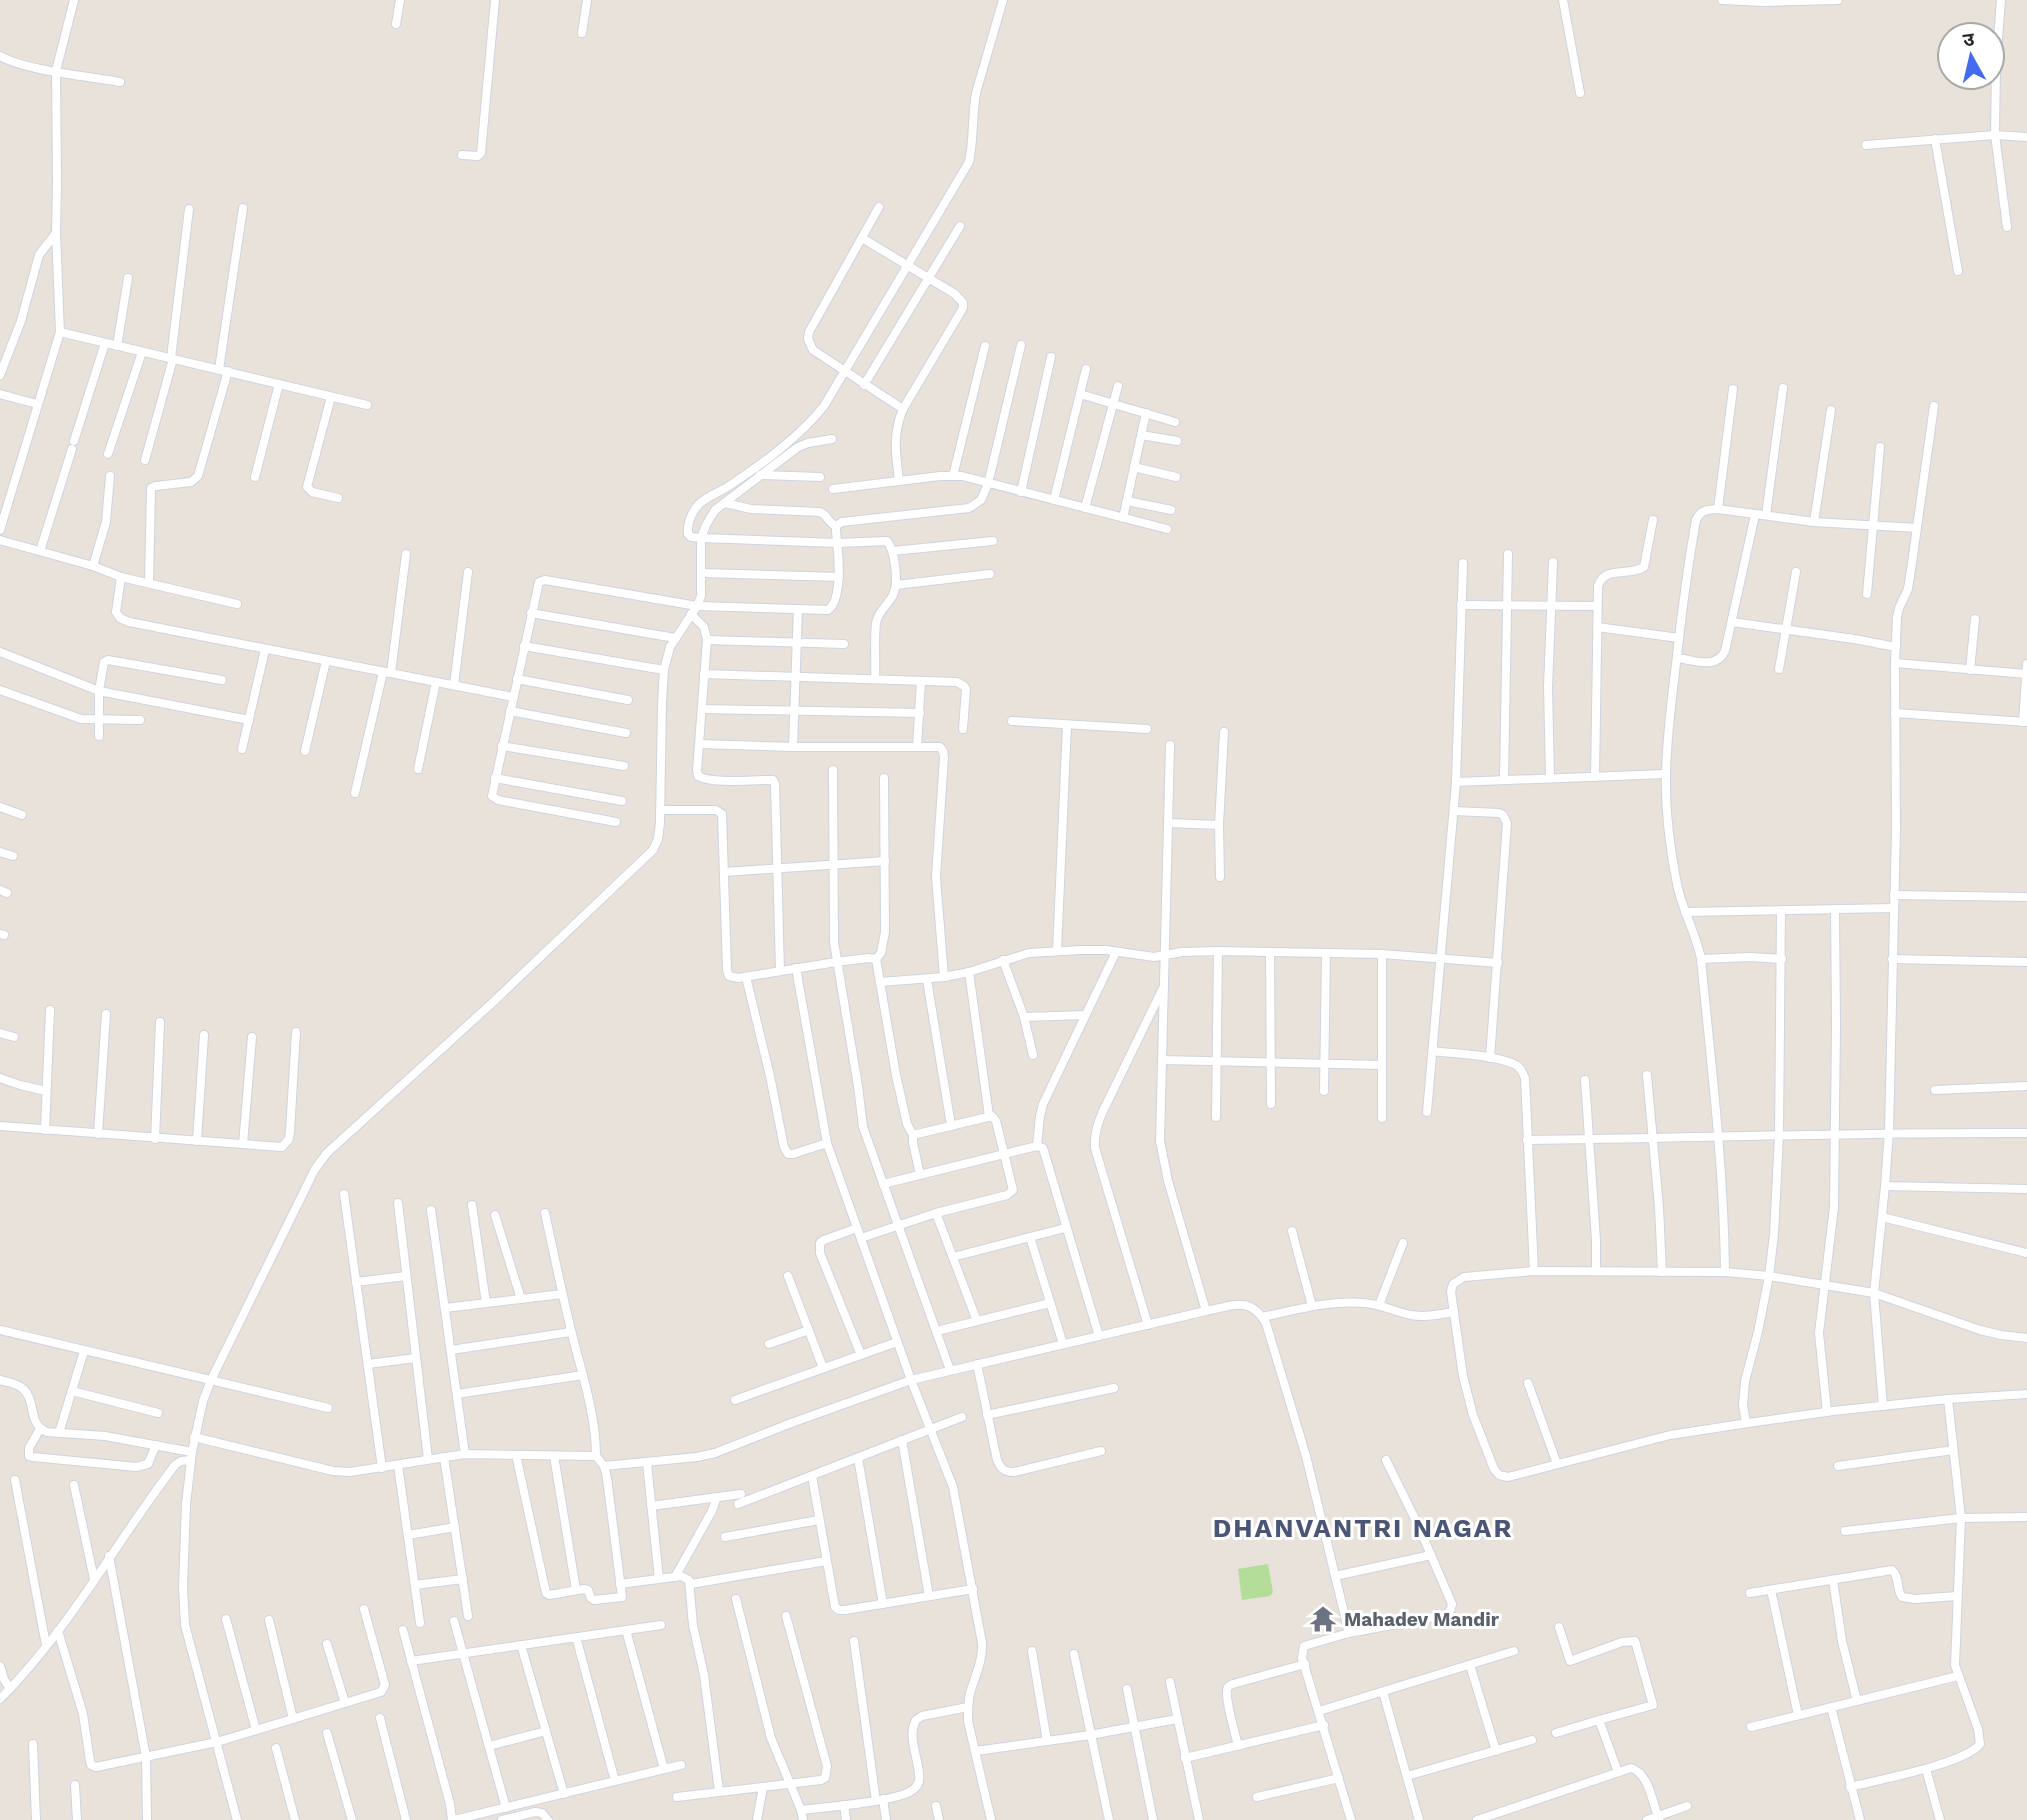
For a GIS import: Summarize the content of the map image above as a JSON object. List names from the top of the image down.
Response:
{
  "districts": ["DHANVANTRI NAGAR"],
  "places": {
    "temple": ["Mahadev Mandir"]
  },
  "north": "top"
}
